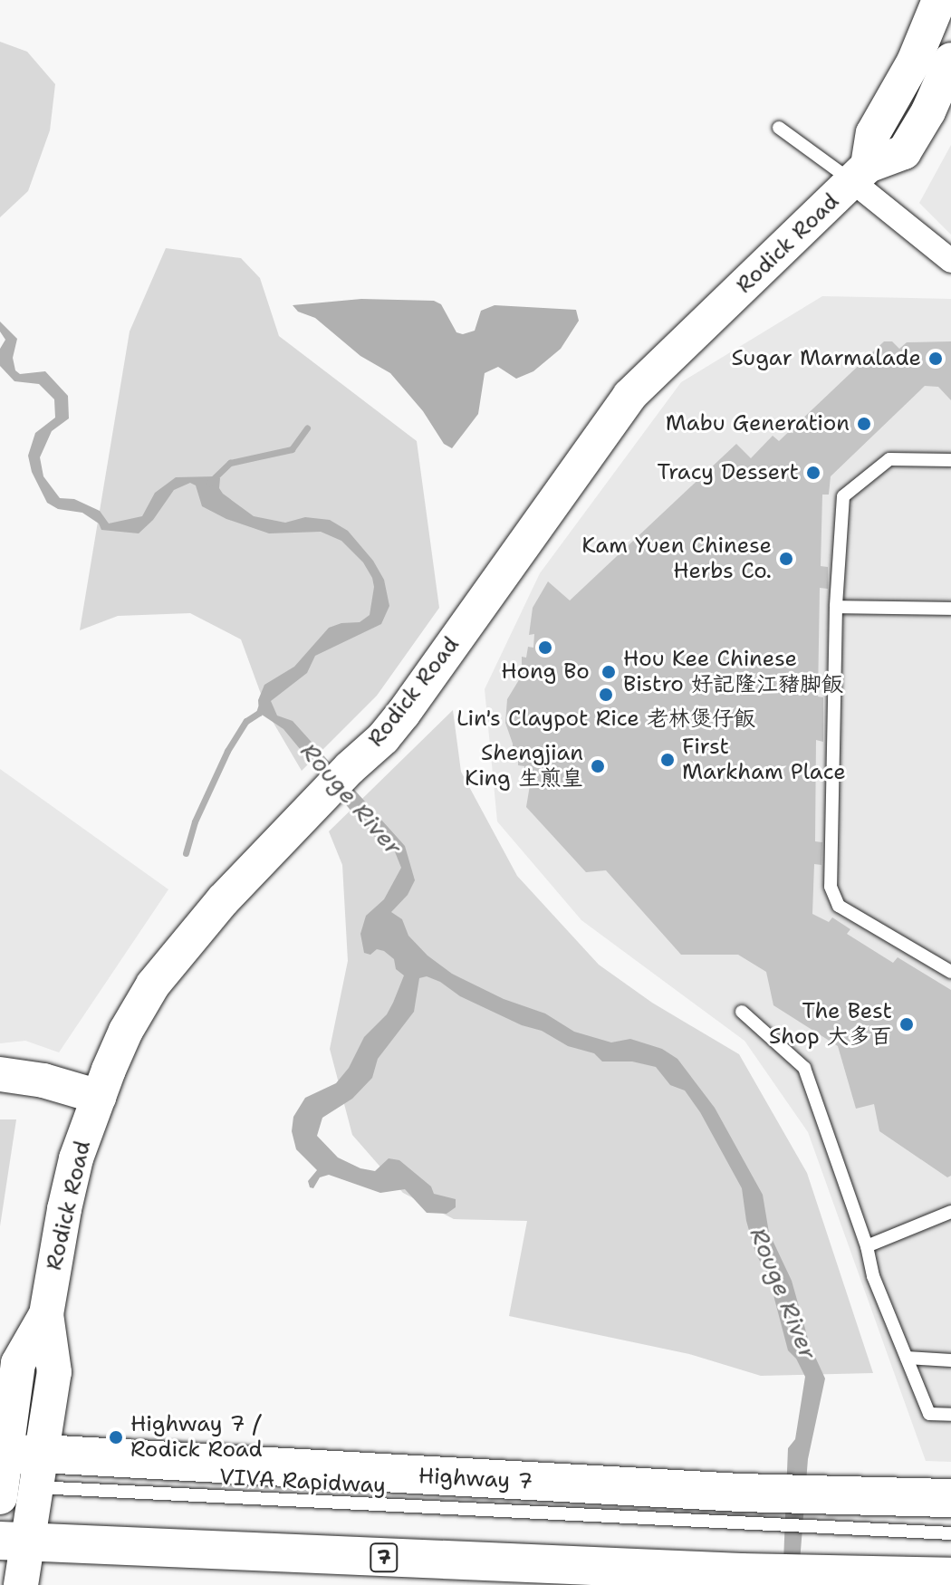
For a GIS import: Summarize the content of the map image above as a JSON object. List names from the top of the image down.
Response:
{
  "streets": {
    "main road": ["Rodick Road", "Highway 7", "7"]
  },
  "crossings": [
    ["Rodick Road", "Highway 7"],
    ["Rodick Road", "7"]
  ],
  "water": ["Rouge River"],
  "places": [
    "Sugar Marmalade",
    "Mabu Generation",
    "Tracy Dessert",
    "Kam Yuen Chinese Herbs Co.",
    "Hong Bo",
    "Hou Kee Chinese Bistro 好記隆江豬脚飯",
    "Lin's Claypot Rice 老林煲仔飯",
    "First Markham Place",
    "Shengjian King 生煎皇",
    "The Best Shop 大多百",
    "Highway 7 / Rodick Road"
  ]
}
